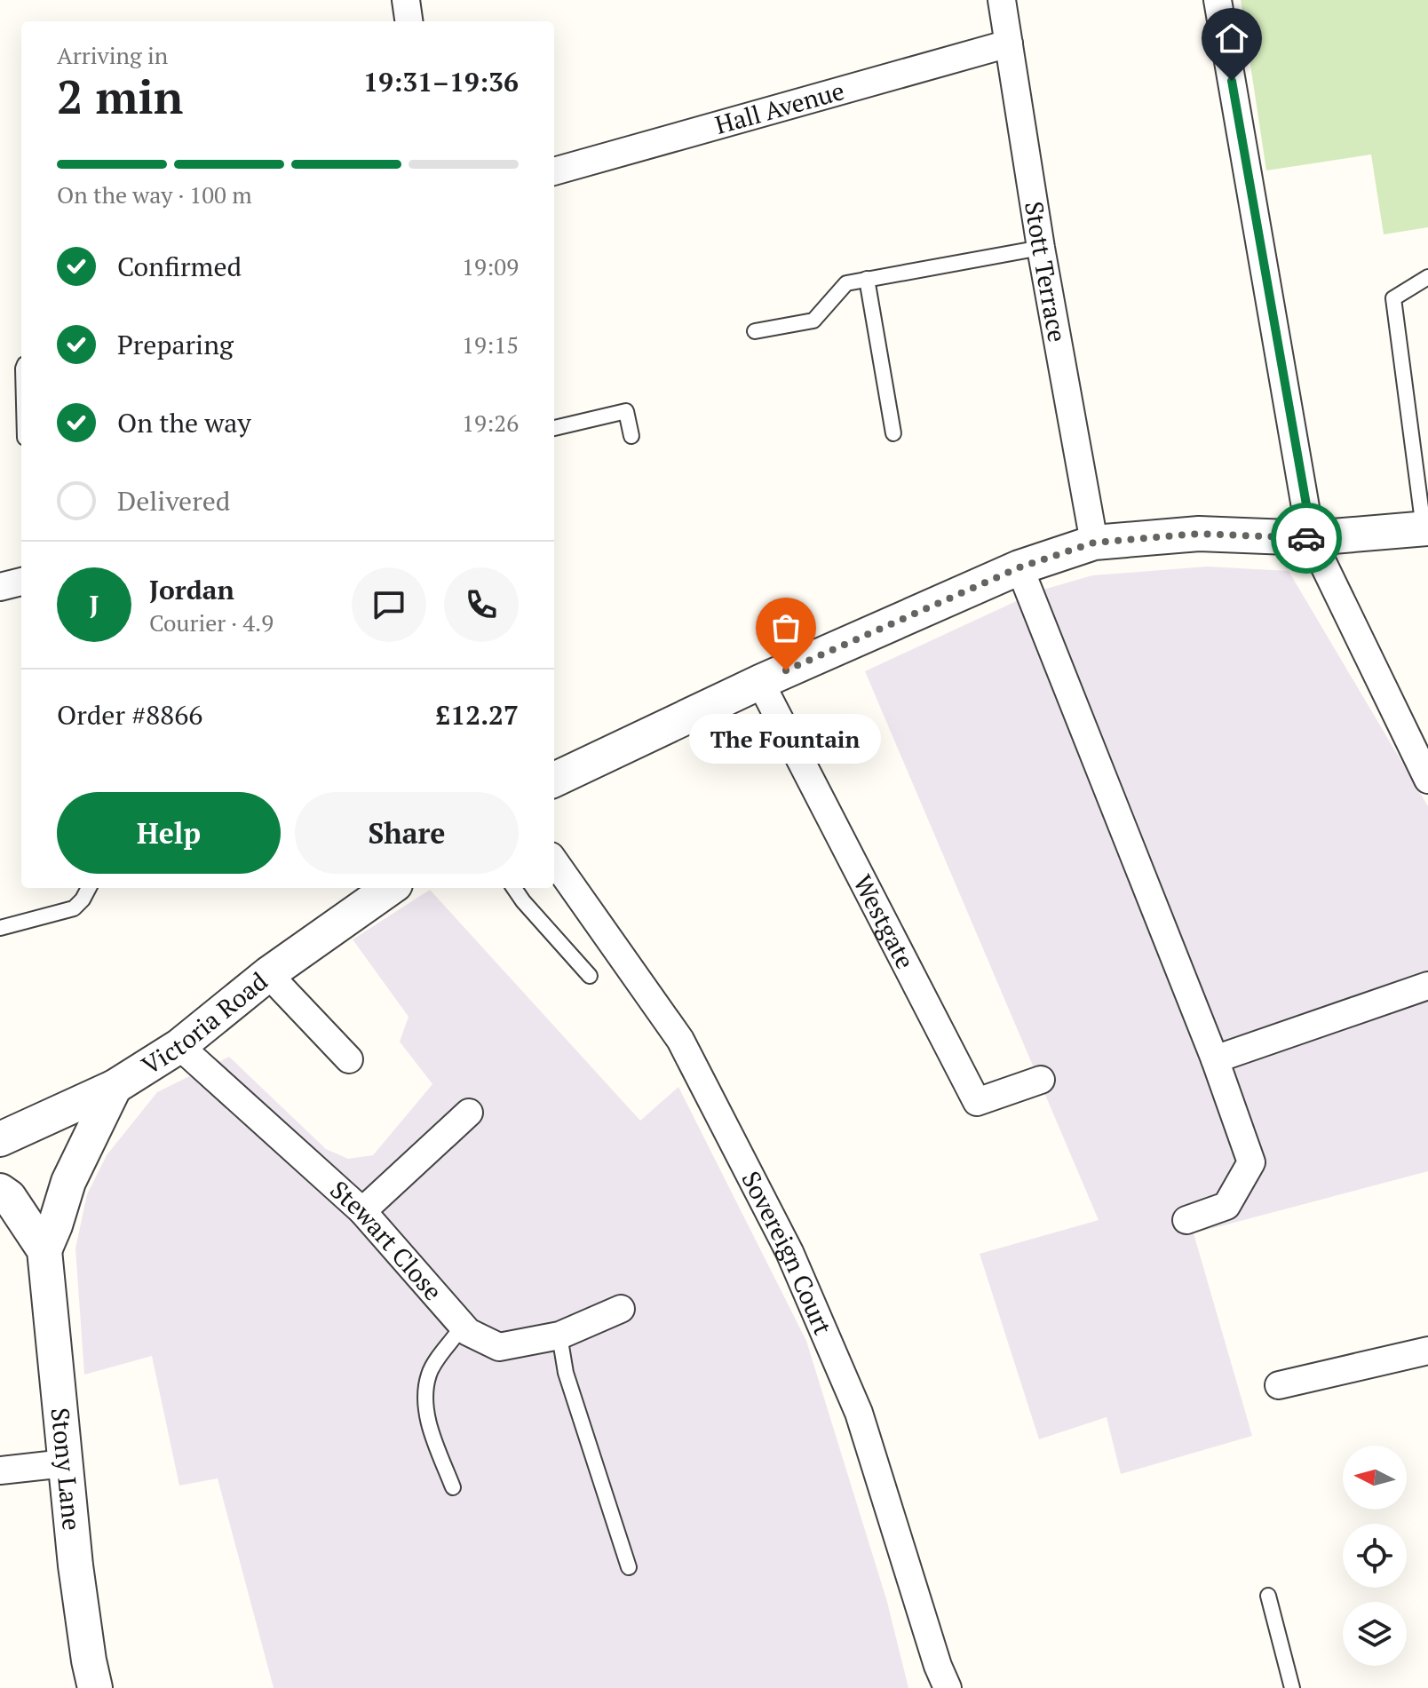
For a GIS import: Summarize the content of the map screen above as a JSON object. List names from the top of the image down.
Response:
{
  "streets": {
    "street": [
      "Hall Avenue",
      "Stott Terrace",
      "Westgate",
      "Victoria Road",
      "Stewart Close",
      "Sovereign Court",
      "Stony Lane"
    ]
  },
  "crossings": [
    ["Hall Avenue", "Stott Terrace"],
    ["Victoria Road", "Stewart Close"],
    ["Victoria Road", "Stony Lane"]
  ],
  "places": ["The Fountain"],
  "north": "left",
  "page": {
    "heading": ["2 min", "Arriving in", "19:31–19:36"],
    "panel": [
      "Jordan",
      "Courier · 4.9",
      "Order #8866",
      "£12.27"
    ],
    "bar": "On the way · 100 m",
    "list": [
      ["Confirmed", "19:09"],
      ["Preparing", "19:15"],
      ["On the way", "19:26"],
      "Delivered"
    ],
    "round": "J",
    "bubble": "The Fountain",
    "buttons": ["Help", "Share"]
  }
}
